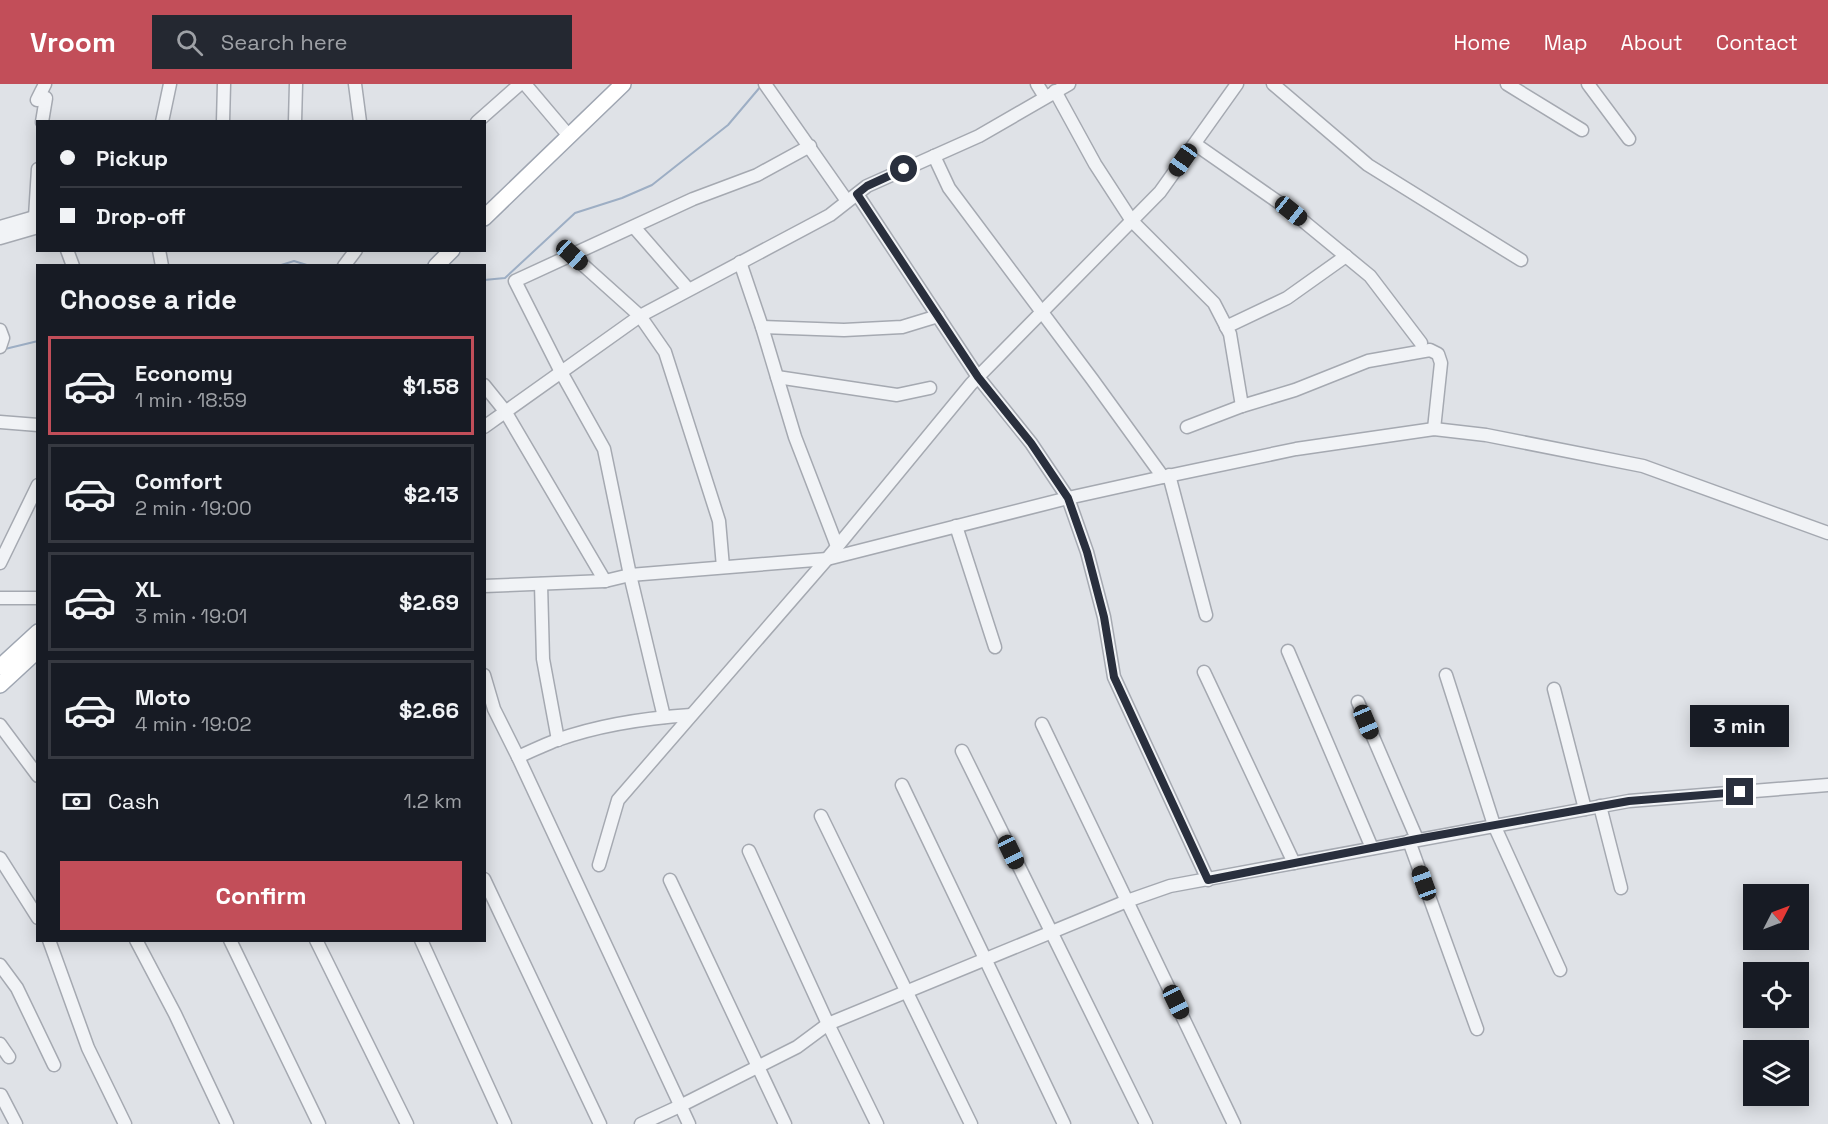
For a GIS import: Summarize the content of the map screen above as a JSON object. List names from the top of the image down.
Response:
{
  "north": "top right",
  "page": {
    "header": "Vroom",
    "search": "Search here",
    "nav": [
      "Home",
      "Map",
      "About",
      "Contact"
    ],
    "banner": ["Pickup", "Drop-off"],
    "heading": "Choose a ride",
    "list": [
      {
        "name": "Economy",
        "note": "1 min · 18:59",
        "value": "$1.58"
      },
      {
        "name": "Comfort",
        "note": "2 min · 19:00",
        "value": "$2.13"
      },
      {
        "name": "XL",
        "note": "3 min · 19:01",
        "value": "$2.69"
      },
      {
        "name": "Moto",
        "note": "4 min · 19:02",
        "value": "$2.66"
      }
    ],
    "bubble": "3 min",
    "pay": ["Cash", "1.2 km"],
    "buttons": "Confirm"
  }
}
